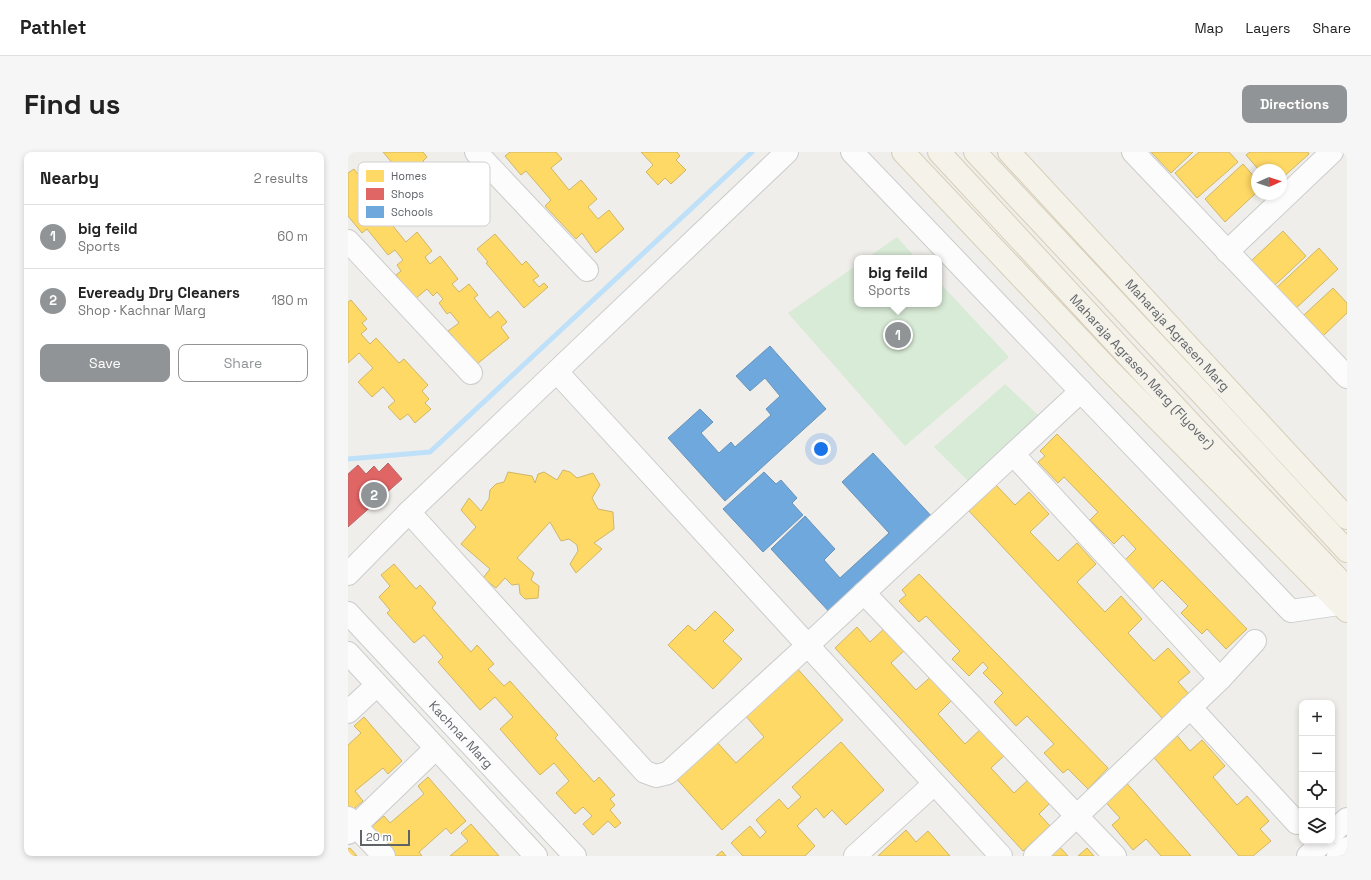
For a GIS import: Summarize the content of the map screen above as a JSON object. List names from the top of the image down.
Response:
{
  "streets": {
    "main road": ["Maharaja Agrasen Marg", "Maharaja Agrasen Marg (Flyover)"],
    "street": ["Kachnar Marg"]
  },
  "legend": ["Homes", "Shops", "Schools"],
  "scale_bar": "20 m",
  "north": "right",
  "page": {
    "header": "Pathlet",
    "nav": ["Map", "Layers", "Share"],
    "buttons": [
      "Directions",
      ["Save", "Share"]
    ],
    "title": "Find us",
    "heading": ["Nearby", "2 results"],
    "list": [
      {
        "mark": "1",
        "name": "big feild",
        "note": "Sports",
        "value": "60 m"
      },
      {
        "mark": "2",
        "name": "Eveready Dry Cleaners",
        "note": "Shop · Kachnar Marg",
        "value": "180 m"
      }
    ],
    "popup": ["big feild", "Sports"],
    "pins": ["1", "2"],
    "map_buttons": ["+", "−"],
    "scale": "20 m"
  }
}
